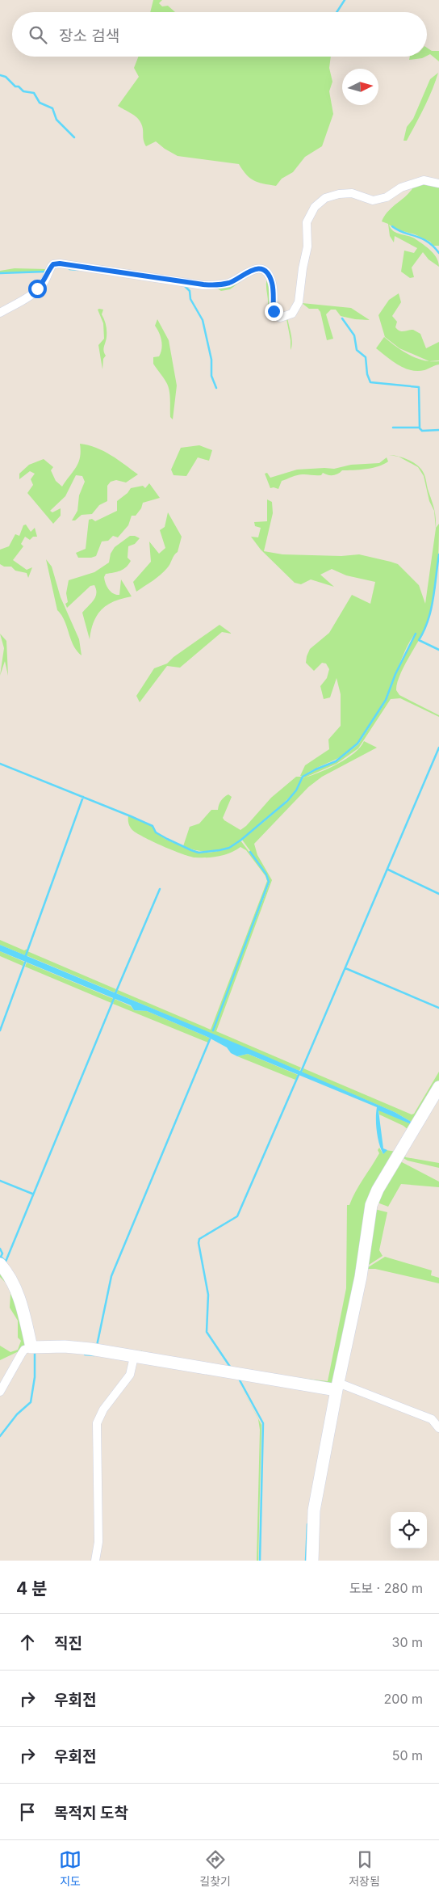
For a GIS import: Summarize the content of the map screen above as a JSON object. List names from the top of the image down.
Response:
{
  "north": "right",
  "page": {
    "search": "장소 검색",
    "heading": ["4 분", "도보 · 280 m"],
    "list": [
      ["직진", "30 m"],
      ["우회전", "200 m"],
      ["우회전", "50 m"],
      "목적지 도착"
    ],
    "nav": ["지도", "길찾기", "저장됨"]
  }
}
